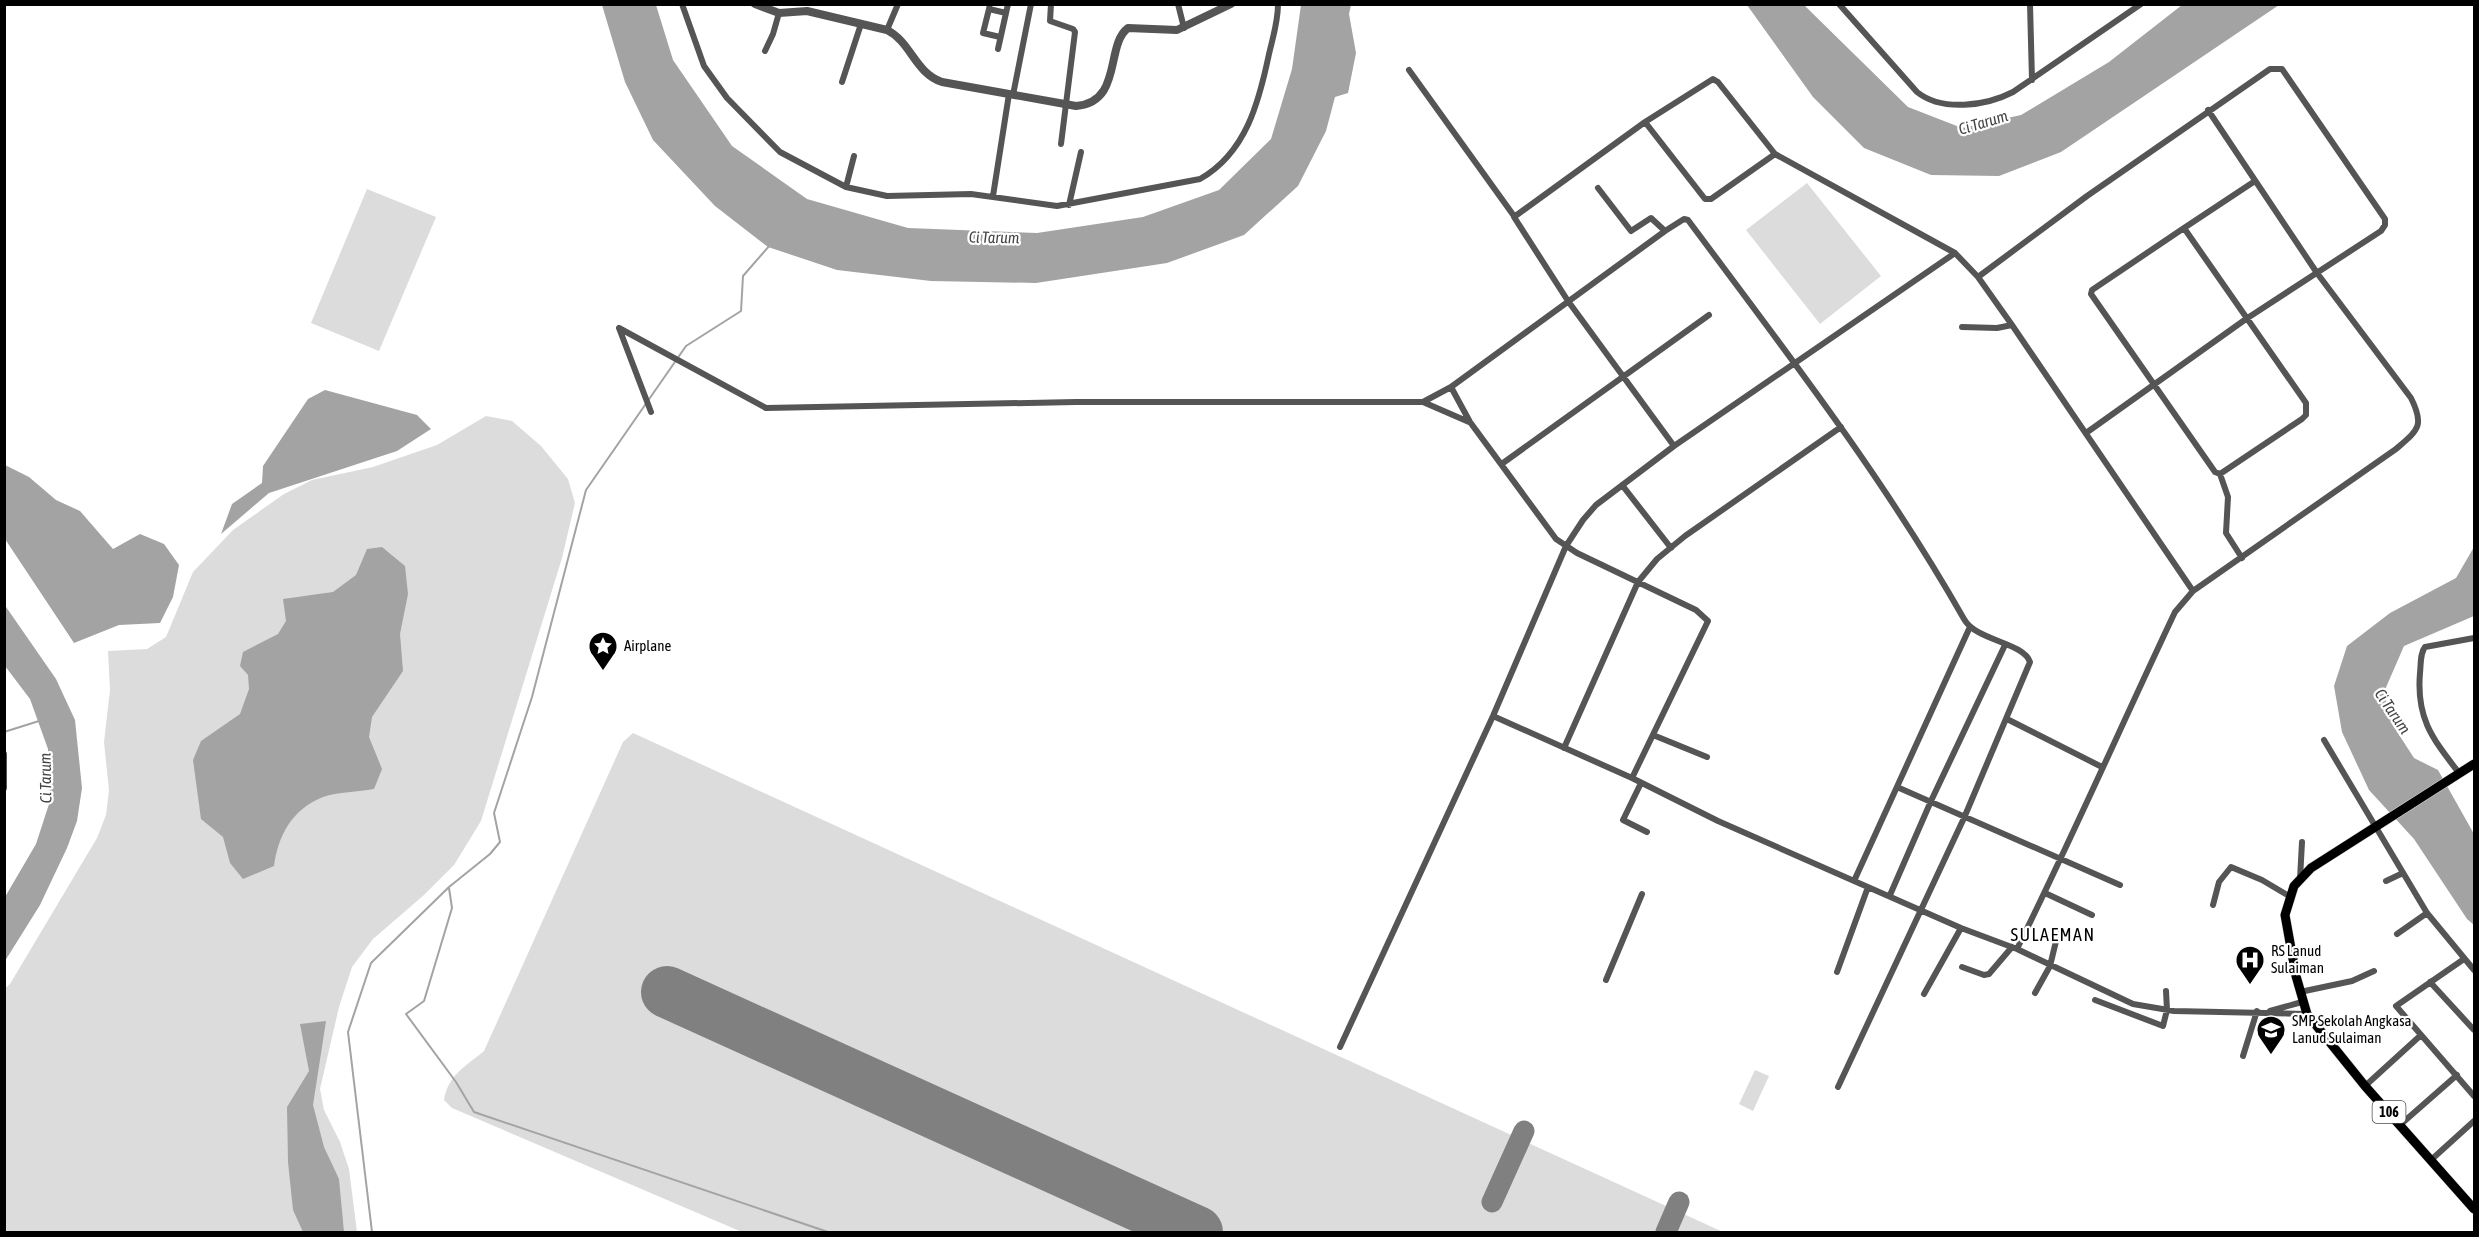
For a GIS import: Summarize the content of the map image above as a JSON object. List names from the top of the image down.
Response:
{
  "streets": {
    "main road": ["106"]
  },
  "districts": ["SULAEMAN"],
  "water": ["Ci Tarum"],
  "places": {
    "place": ["Airplane"],
    "hospital": ["RS Lanud Sulaiman"],
    "school or university": ["SMP Sekolah Angkasa Lanud Sulaiman"]
  }
}
